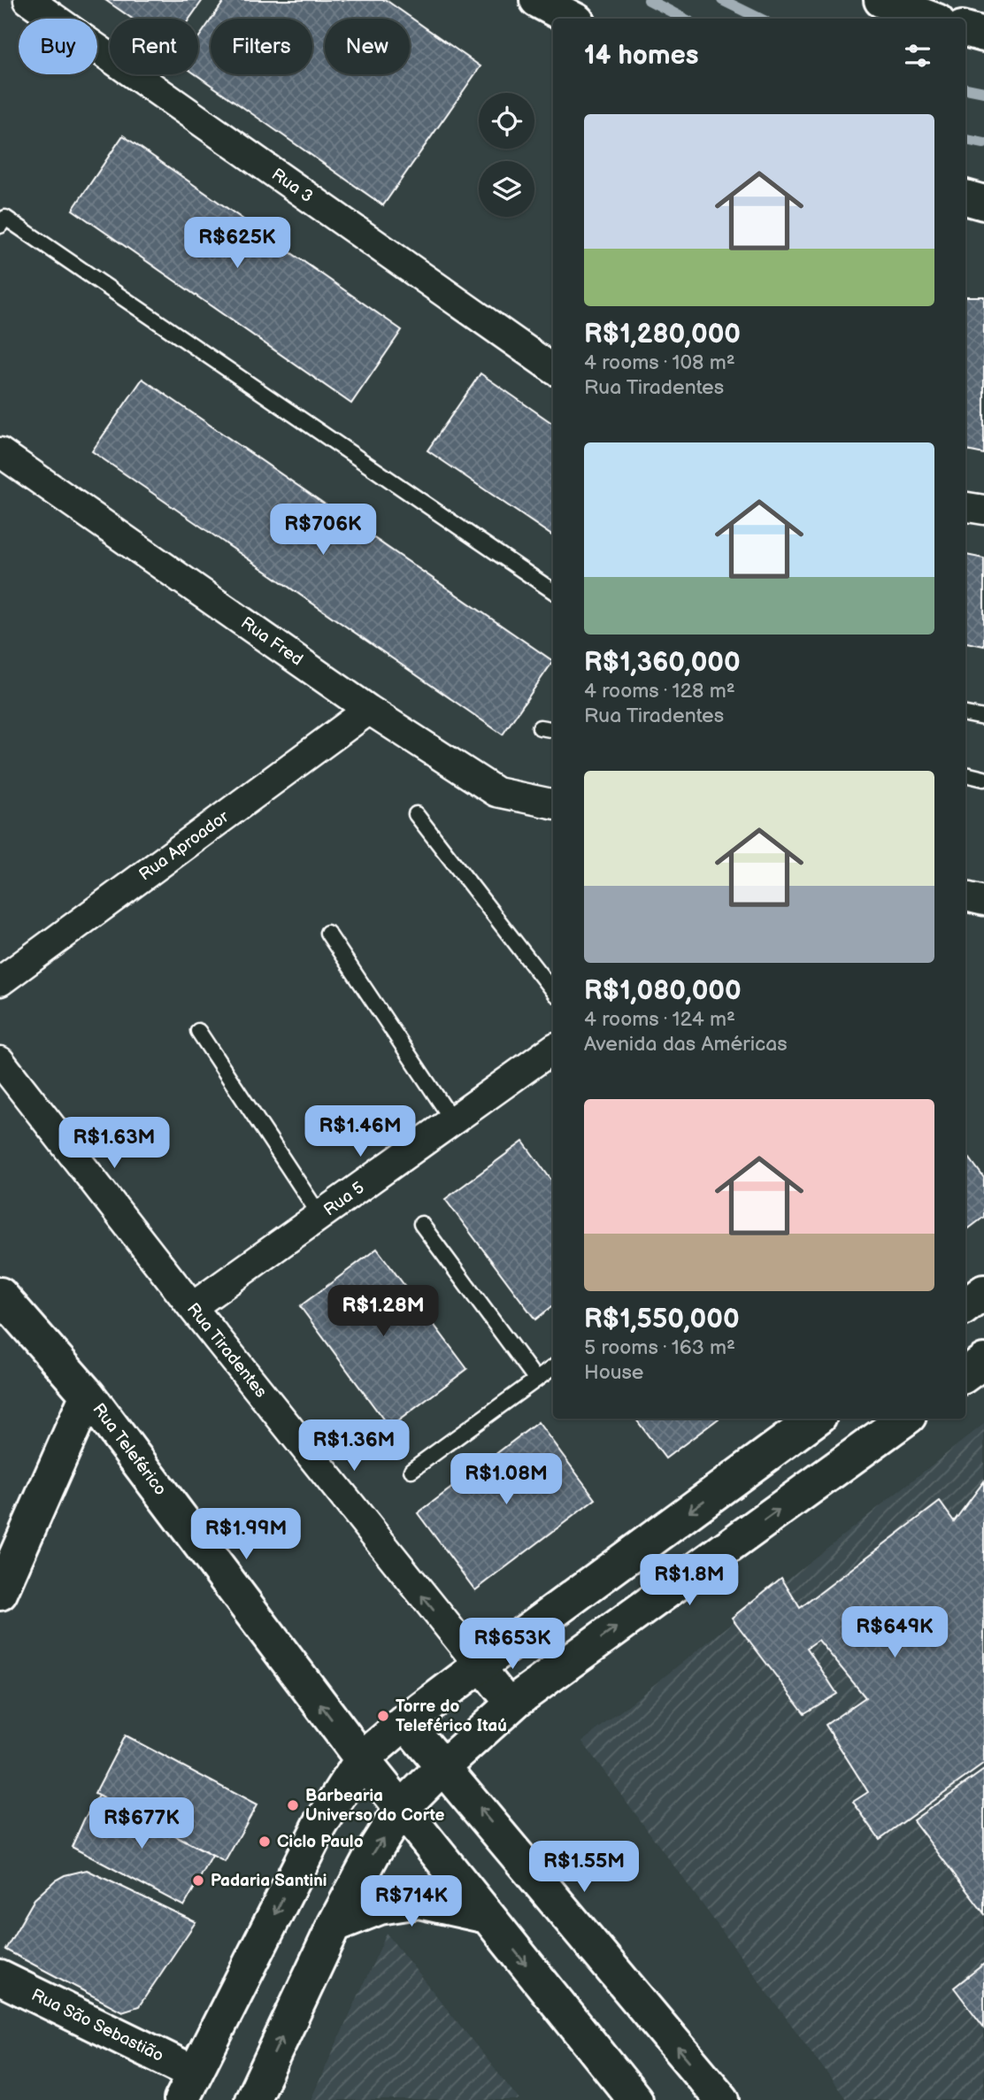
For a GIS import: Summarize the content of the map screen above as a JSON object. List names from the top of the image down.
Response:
{
  "streets": {
    "main road": ["Rua Teleférico", "Rua São Sebastião"],
    "street": [
      "Rua 3",
      "Rua Fred",
      "Rua Aproador",
      "Rua 5",
      "Rua Tiradentes"
    ]
  },
  "crossings": [
    ["Rua Fred", "Rua Aproador"],
    ["Rua 5", "Rua Tiradentes"]
  ],
  "one_way": ["Rua Tiradentes"],
  "places": [
    "Torre do Teleférico Itaú",
    "Barbearia Universo do Corte",
    "Ciclo Paulo",
    "Padaria Santini"
  ],
  "page": {
    "chip": [
      "Buy",
      "Rent",
      "Filters",
      "New"
    ],
    "heading": "14 homes",
    "list": [
      {
        "name": "R$1,280,000",
        "note": "4 rooms · 108 m² · Rua Tiradentes"
      },
      {
        "name": "R$1,360,000",
        "note": "4 rooms · 128 m² · Rua Tiradentes"
      },
      {
        "name": "R$1,080,000",
        "note": "4 rooms · 124 m² · Avenida das Américas"
      },
      {
        "name": "R$1,550,000",
        "note": "5 rooms · 163 m² · House"
      }
    ],
    "price": [
      "R$625K",
      "R$706K",
      "R$1.46M",
      "R$1.63M",
      "R$1.28M",
      "R$1.36M",
      "R$1.08M",
      "R$1.99M",
      "R$1.8M",
      "R$649K",
      "R$653K",
      "R$677K",
      "R$1.55M",
      "R$714K"
    ]
  }
}
